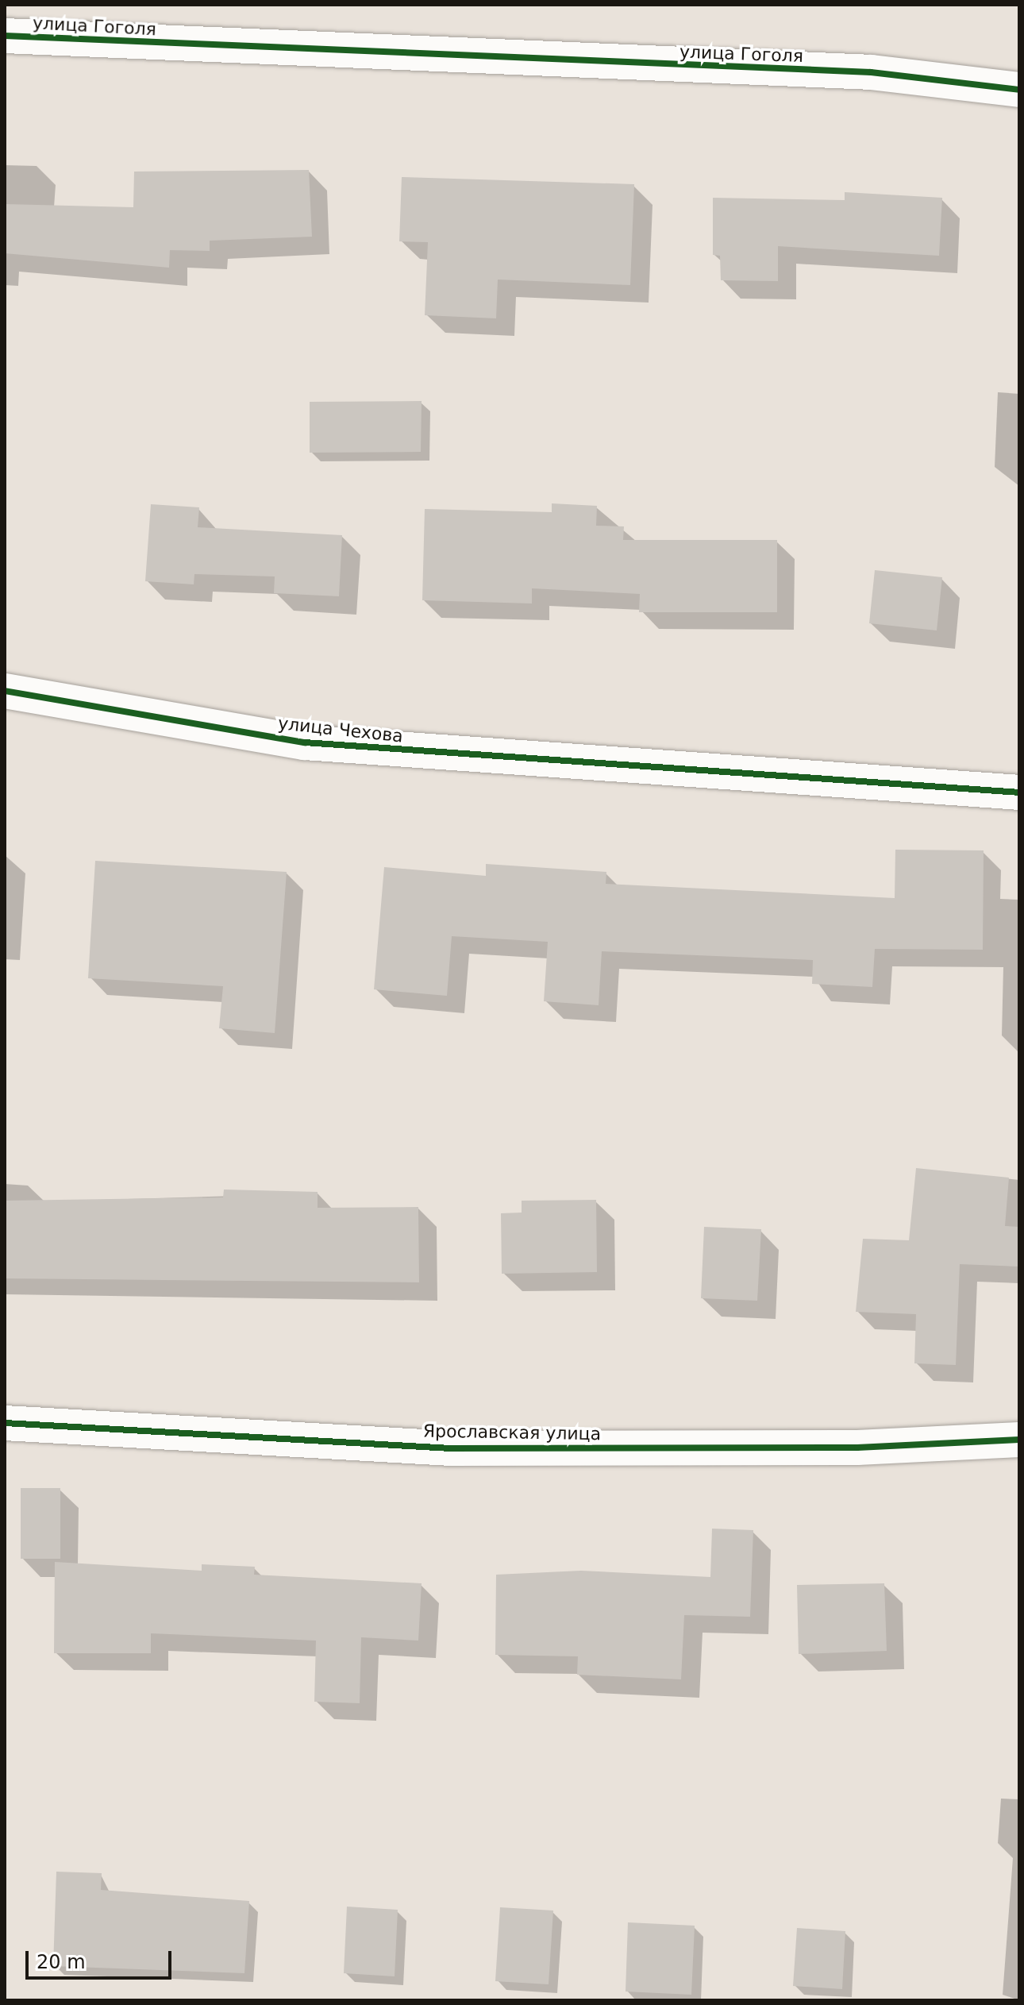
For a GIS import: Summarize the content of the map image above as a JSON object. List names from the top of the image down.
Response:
{
  "streets": {
    "street": ["улица Гоголя", "улица Чехова", "Ярославская улица"]
  },
  "scale_bar": "20 m"
}
